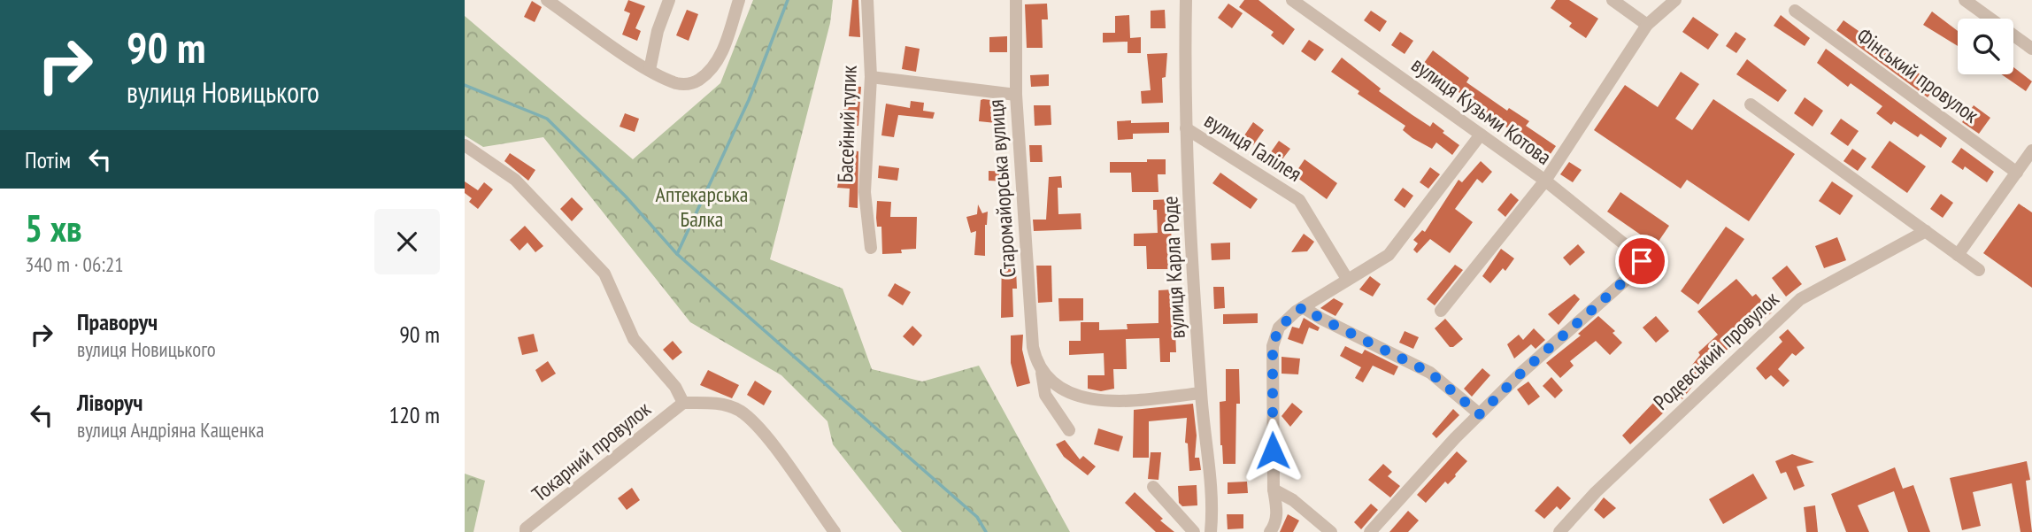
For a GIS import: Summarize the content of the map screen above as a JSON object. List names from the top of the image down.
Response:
{
  "streets": {
    "street": [
      "Фінський провулок",
      "вулиця Кузьми Котова",
      "Басейний тупик",
      "вулиця Галілея",
      "Старомайорська вулиця",
      "вулиця Карла Роде",
      "Родевський провулок",
      "Токарний провулок"
    ]
  },
  "crossings": [
    ["вулиця Галілея", "вулиця Карла Роде"]
  ],
  "parks": ["Аптекарська Балка"],
  "page": {
    "turn": ["90 m", "вулиця Новицького"],
    "then": "Потім",
    "heading": ["5 хв", "340 m · 06:21"],
    "list": [
      {
        "name": "Праворуч",
        "note": "вулиця Новицького",
        "value": "90 m"
      },
      {
        "name": "Ліворуч",
        "note": "вулиця Андріяна Кащенка",
        "value": "120 m"
      }
    ]
  }
}
